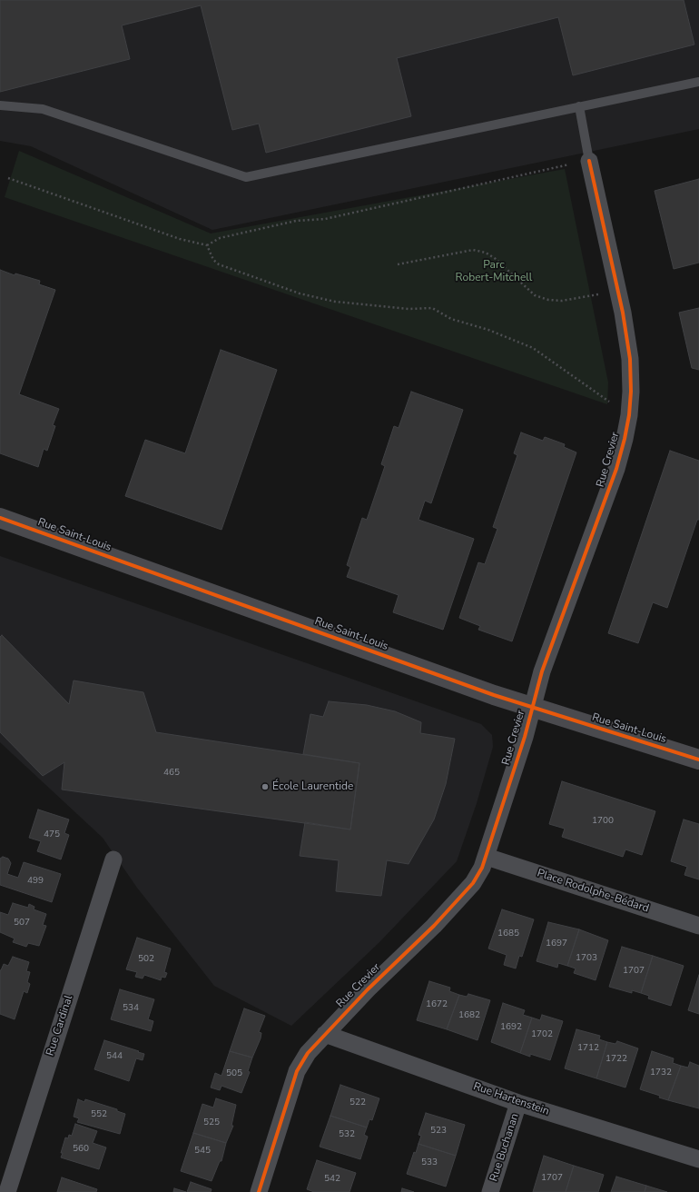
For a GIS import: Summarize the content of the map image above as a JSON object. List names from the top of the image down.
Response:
{
  "streets": {
    "street": [
      "Rue Crevier",
      "Rue Saint-Louis",
      "Place Rodolphe-Bédard",
      "Rue Cardinal",
      "Rue Hartenstein",
      "Rue Buchanan"
    ]
  },
  "crossings": [
    ["Rue Crevier", "Rue Saint-Louis"],
    ["Rue Crevier", "Place Rodolphe-Bédard"],
    ["Rue Crevier", "Rue Hartenstein"],
    ["Rue Hartenstein", "Rue Buchanan"]
  ],
  "parks": ["Parc Robert-Mitchell"],
  "places": ["École Laurentide"],
  "house_numbers": [
    "465",
    "1700",
    "475",
    "499",
    "507",
    "1685",
    "1697",
    "1703",
    "502",
    "1707",
    "1672",
    "534",
    "1682",
    "1692",
    "1702",
    "1712",
    "544",
    "1722",
    "1732",
    "505",
    "522",
    "552",
    "525",
    "523",
    "532",
    "560",
    "545",
    "533",
    "1707",
    "542"
  ]
}
